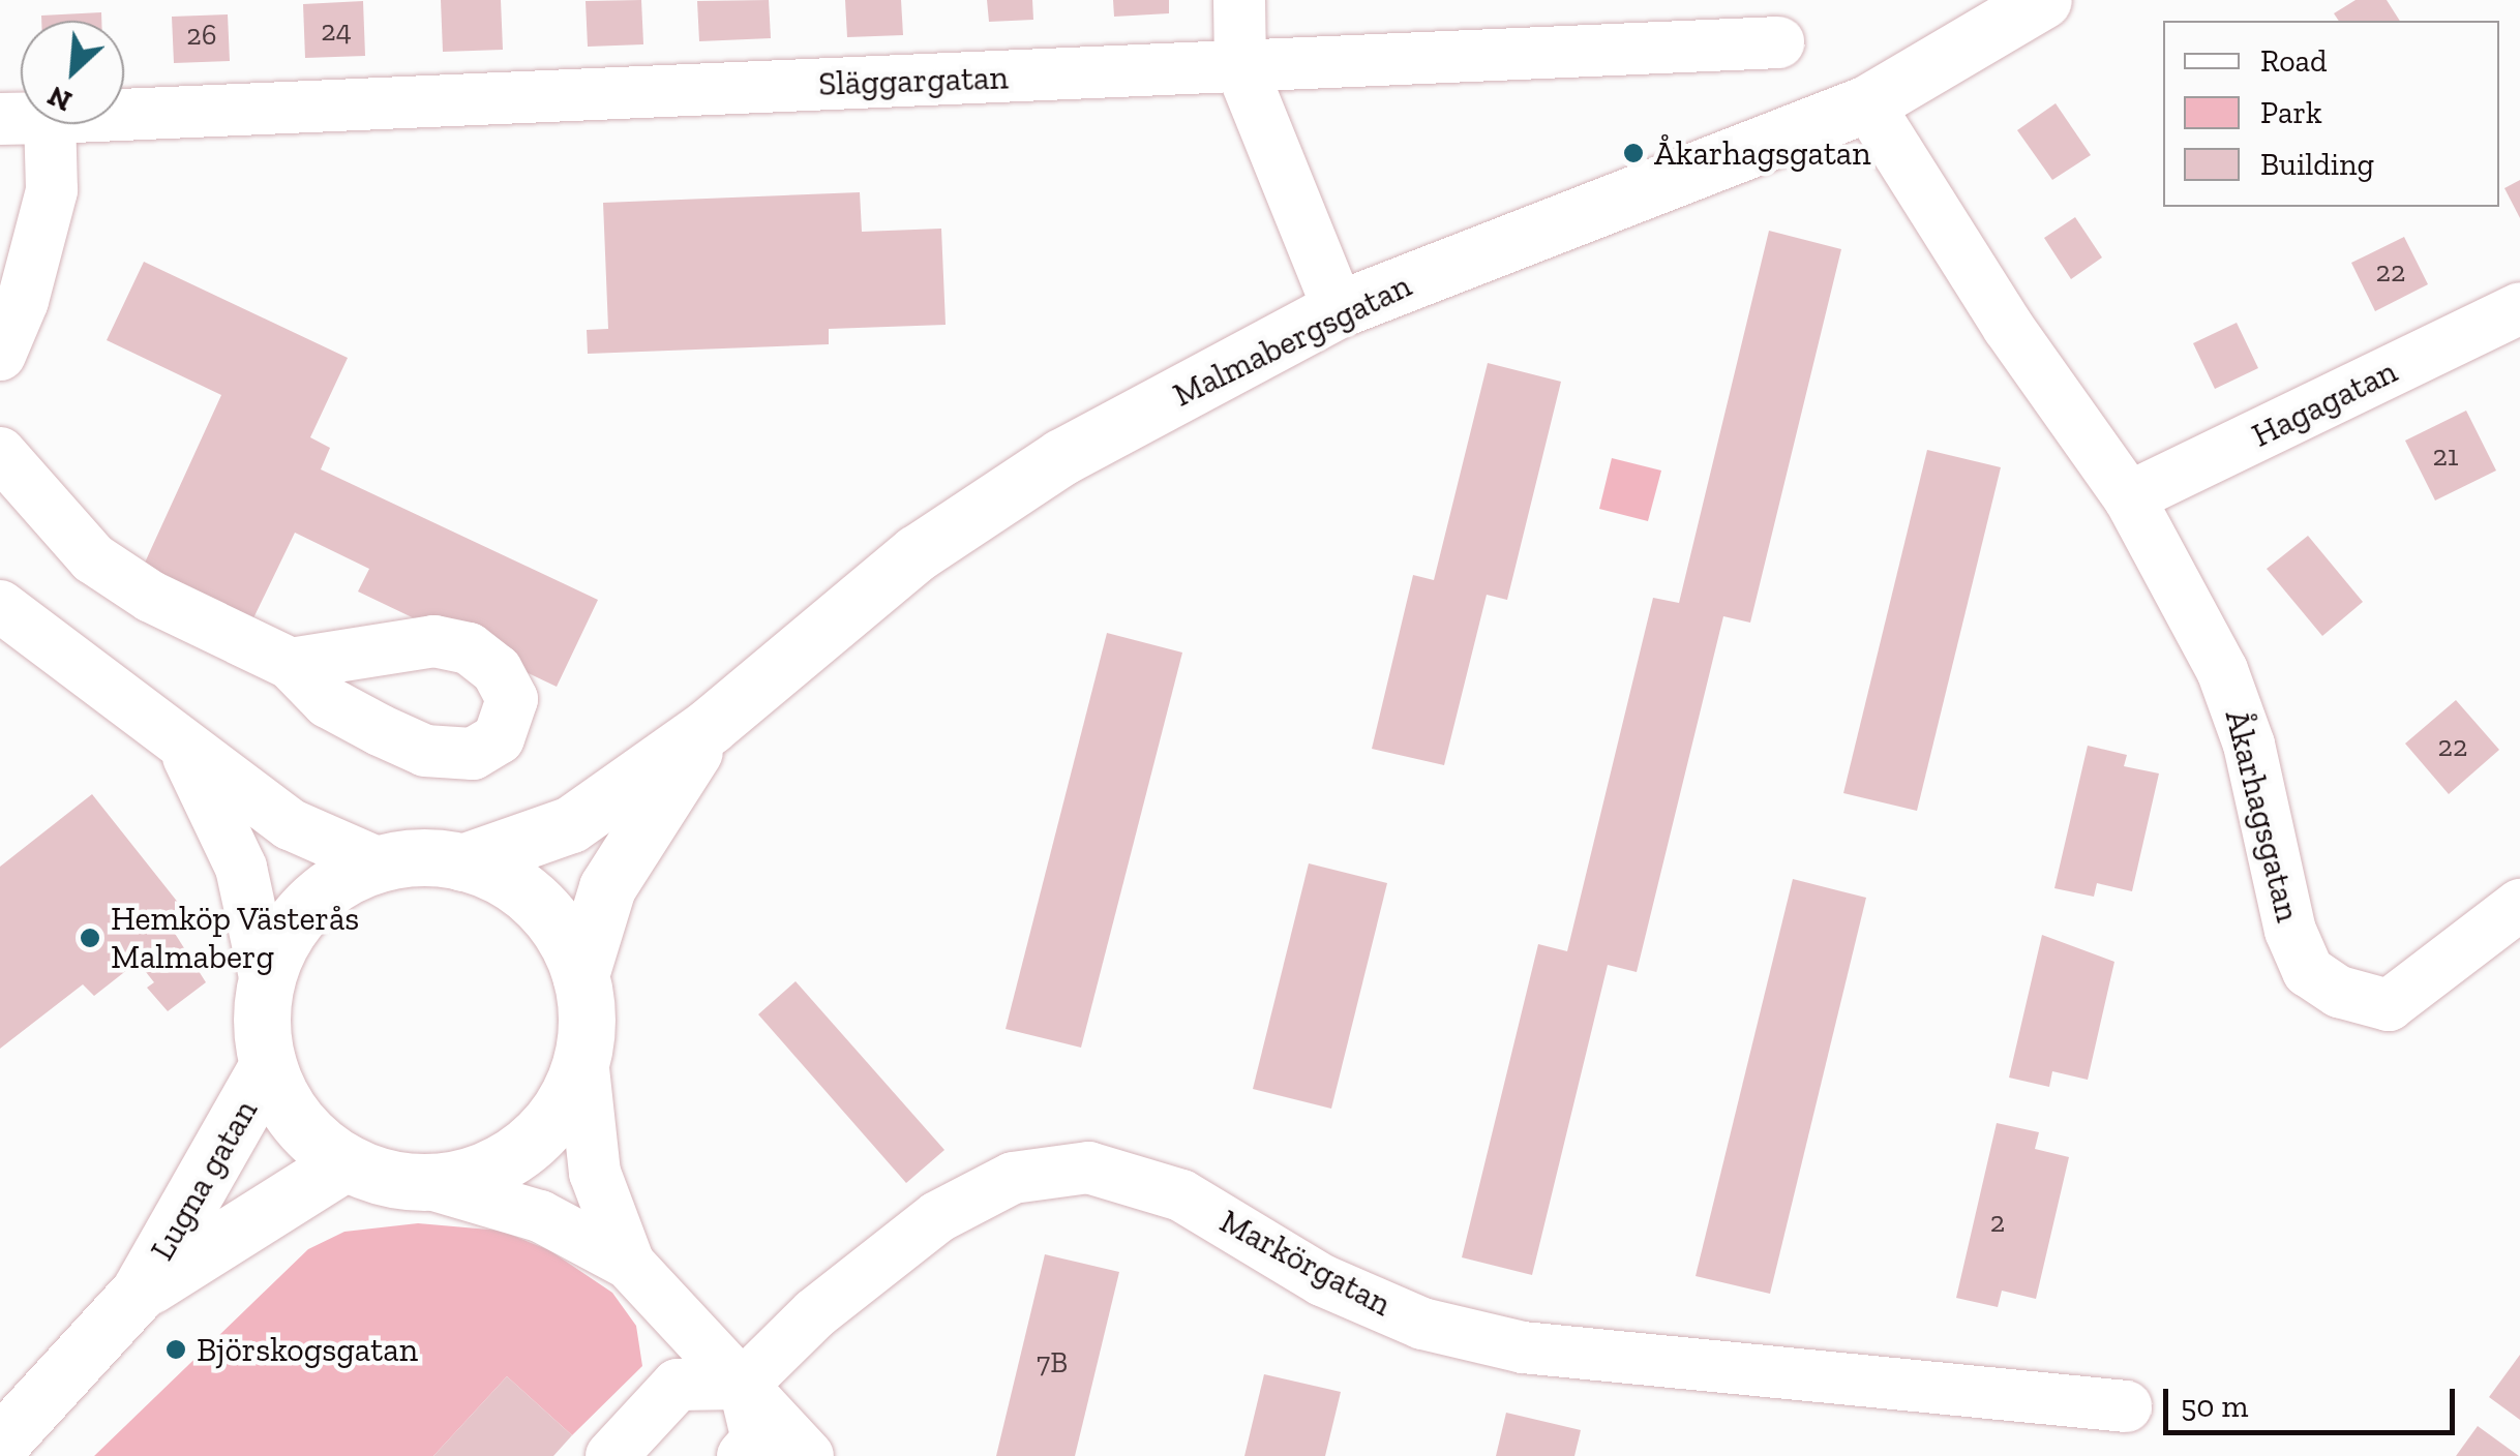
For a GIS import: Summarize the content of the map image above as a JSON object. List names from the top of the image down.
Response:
{
  "streets": {
    "main road": ["Malmabergsgatan", "Lugna gatan"],
    "street": [
      "Släggargatan",
      "Hagagatan",
      "Åkarhagsgatan",
      "Markörgatan"
    ]
  },
  "crossings": [
    ["Malmabergsgatan", "Åkarhagsgatan"],
    ["Malmabergsgatan", "Lugna gatan"],
    ["Hagagatan", "Åkarhagsgatan"]
  ],
  "places": ["Åkarhagsgatan", "Hemköp Västerås Malmaberg", "Björskogsgatan"],
  "house_numbers": [
    "24",
    "26",
    "22",
    "21",
    "22",
    "2",
    "7B"
  ],
  "legend": ["Road", "Park", "Building"],
  "scale_bar": "50 m",
  "north": "bottom left"
}
